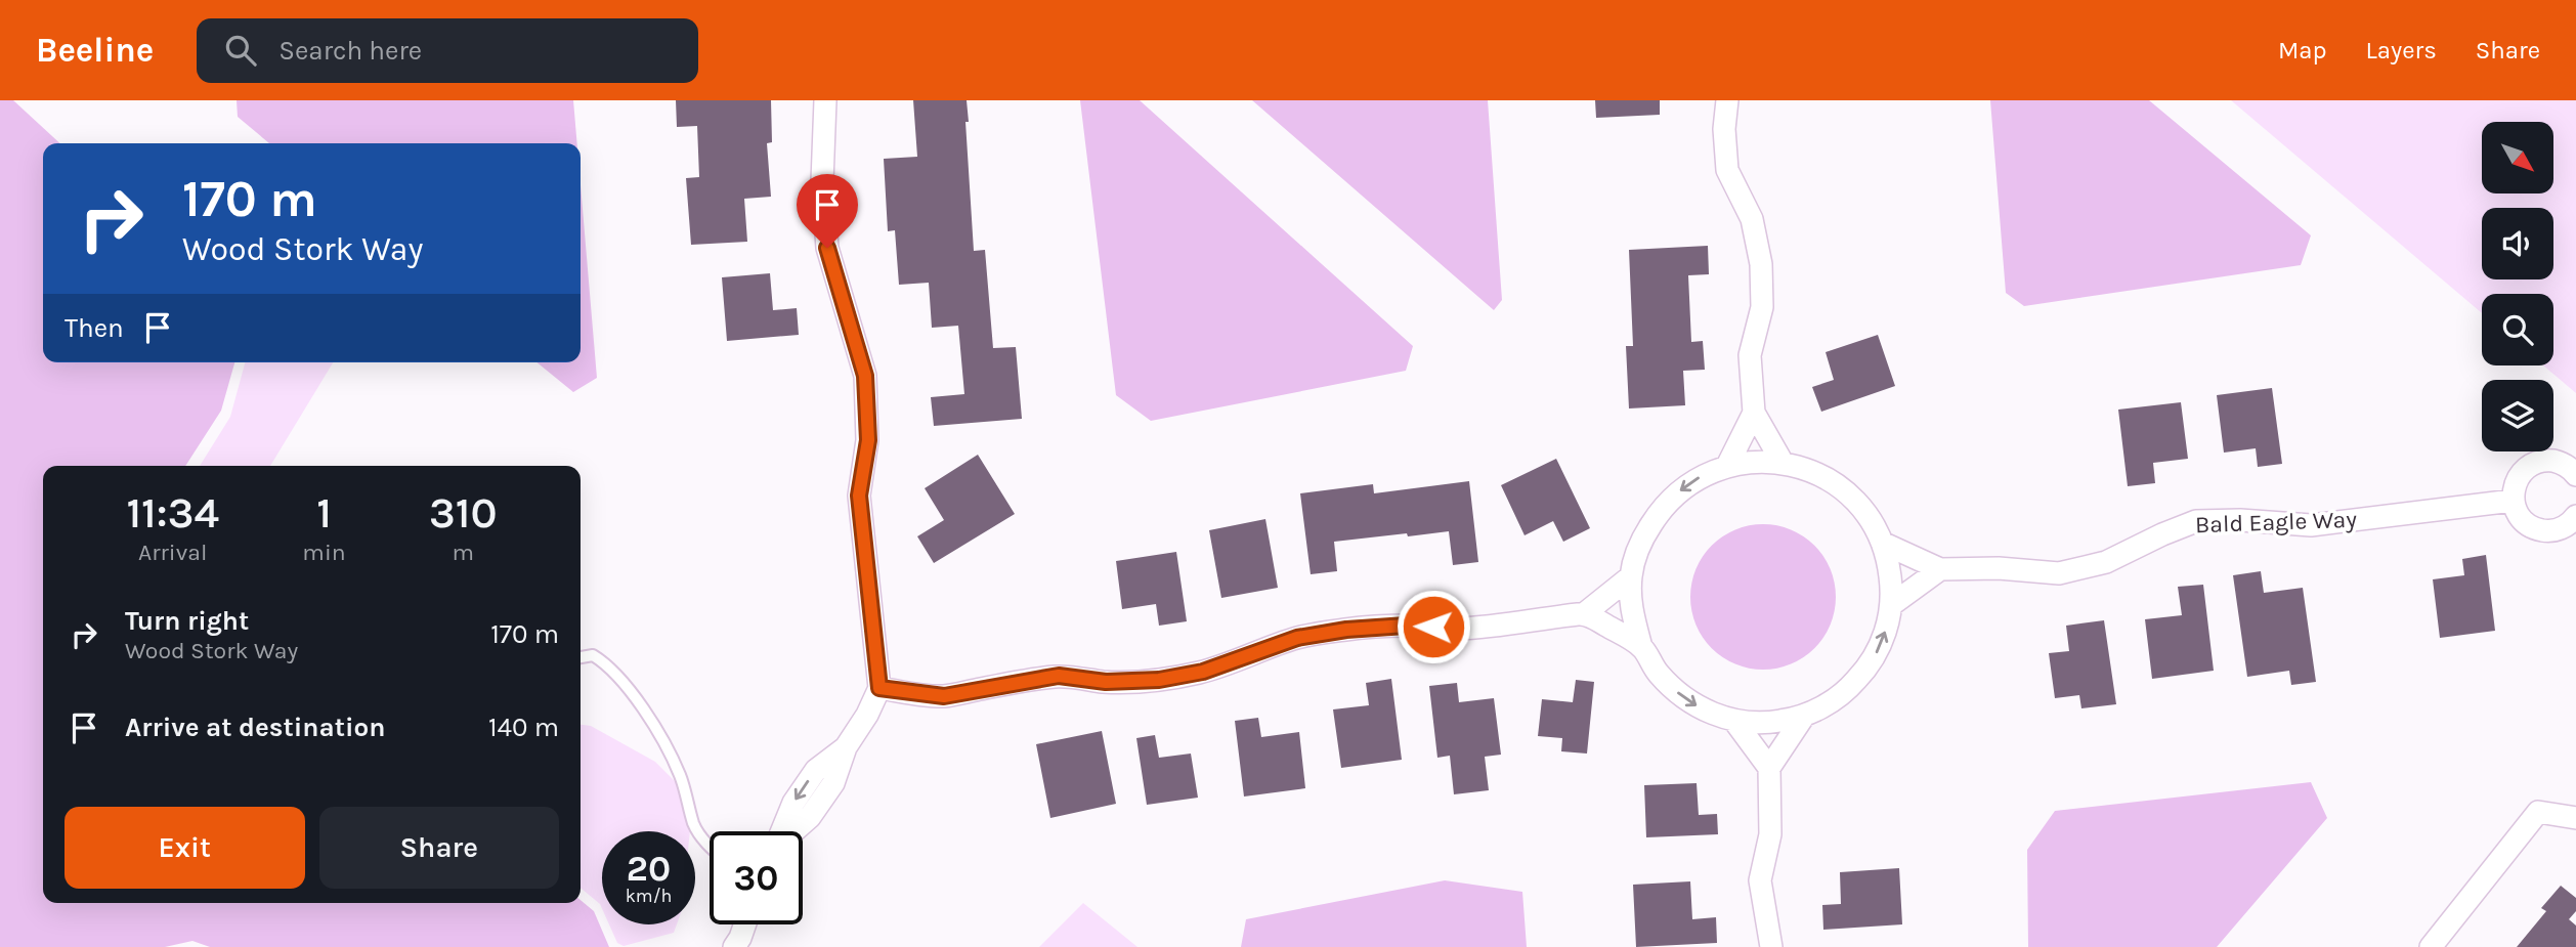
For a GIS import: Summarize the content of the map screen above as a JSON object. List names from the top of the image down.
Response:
{
  "streets": {
    "street": ["Bald Eagle Way"]
  },
  "north": "bottom right",
  "page": {
    "header": "Beeline",
    "search": "Search here",
    "nav": ["Map", "Layers", "Share"],
    "turn": ["170 m", "Wood Stork Way"],
    "then": "Then",
    "eta": [
      "11:34",
      "Arrival",
      "1",
      "min",
      "310",
      "m"
    ],
    "list": [
      {
        "name": "Turn right",
        "note": "Wood Stork Way",
        "value": "170 m"
      },
      {
        "name": "Arrive at destination",
        "value": "140 m"
      }
    ],
    "buttons": ["Exit", "Share"],
    "speed": "20 km/h",
    "limit": "30"
  }
}
